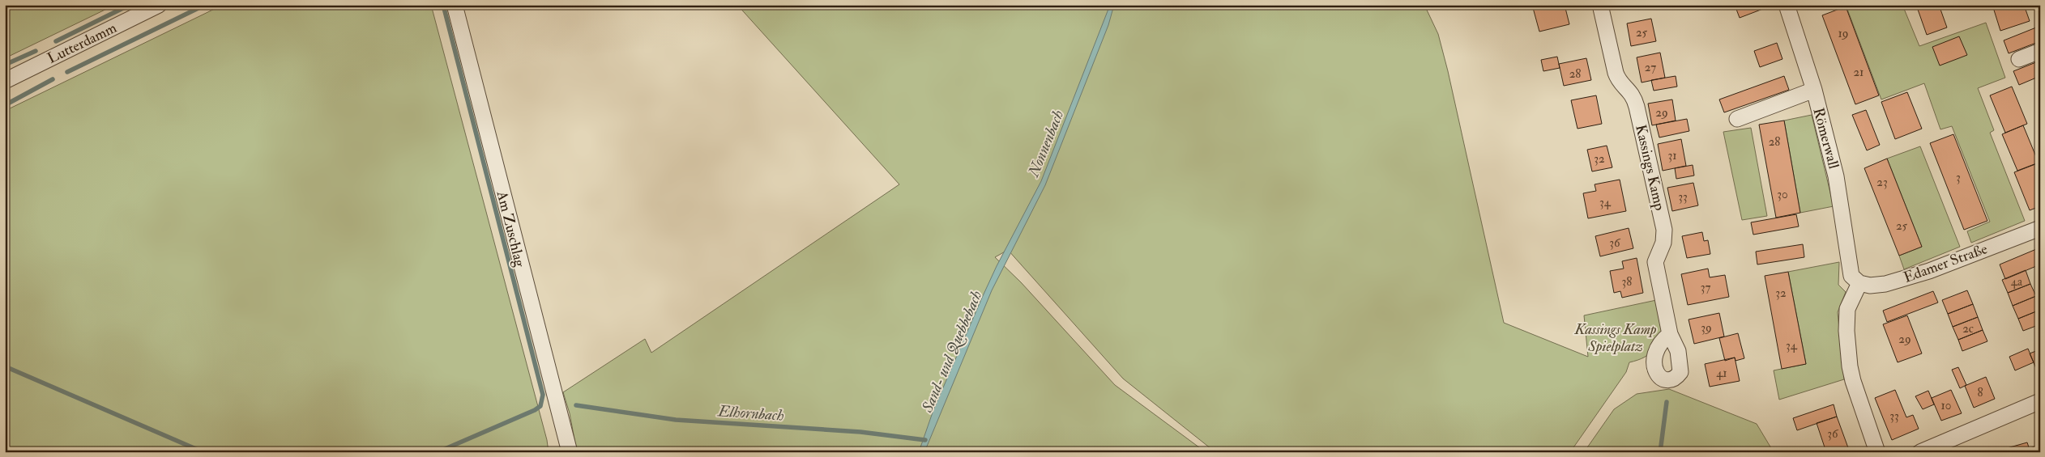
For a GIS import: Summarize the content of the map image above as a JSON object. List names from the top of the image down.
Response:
{
  "streets": {
    "street": [
      "Lutterdamm",
      "Römerwall",
      "Kassings Kamp",
      "Am Zuschlag",
      "Edamer Straße"
    ]
  },
  "crossings": [
    ["Römerwall", "Edamer Straße"]
  ],
  "water": ["Nonnenbach", "Sand- und Quebbebach", "Elhornbach"],
  "parks": ["Kassings Kamp Spielplatz"],
  "house_numbers": [
    "25",
    "19",
    "27",
    "21",
    "28",
    "29",
    "28",
    "31",
    "32",
    "3",
    "23",
    "30",
    "33",
    "34",
    "25",
    "36",
    "38",
    "4a",
    "37",
    "32",
    "39",
    "2c",
    "29",
    "34",
    "41",
    "8",
    "10",
    "33",
    "36"
  ]
}
